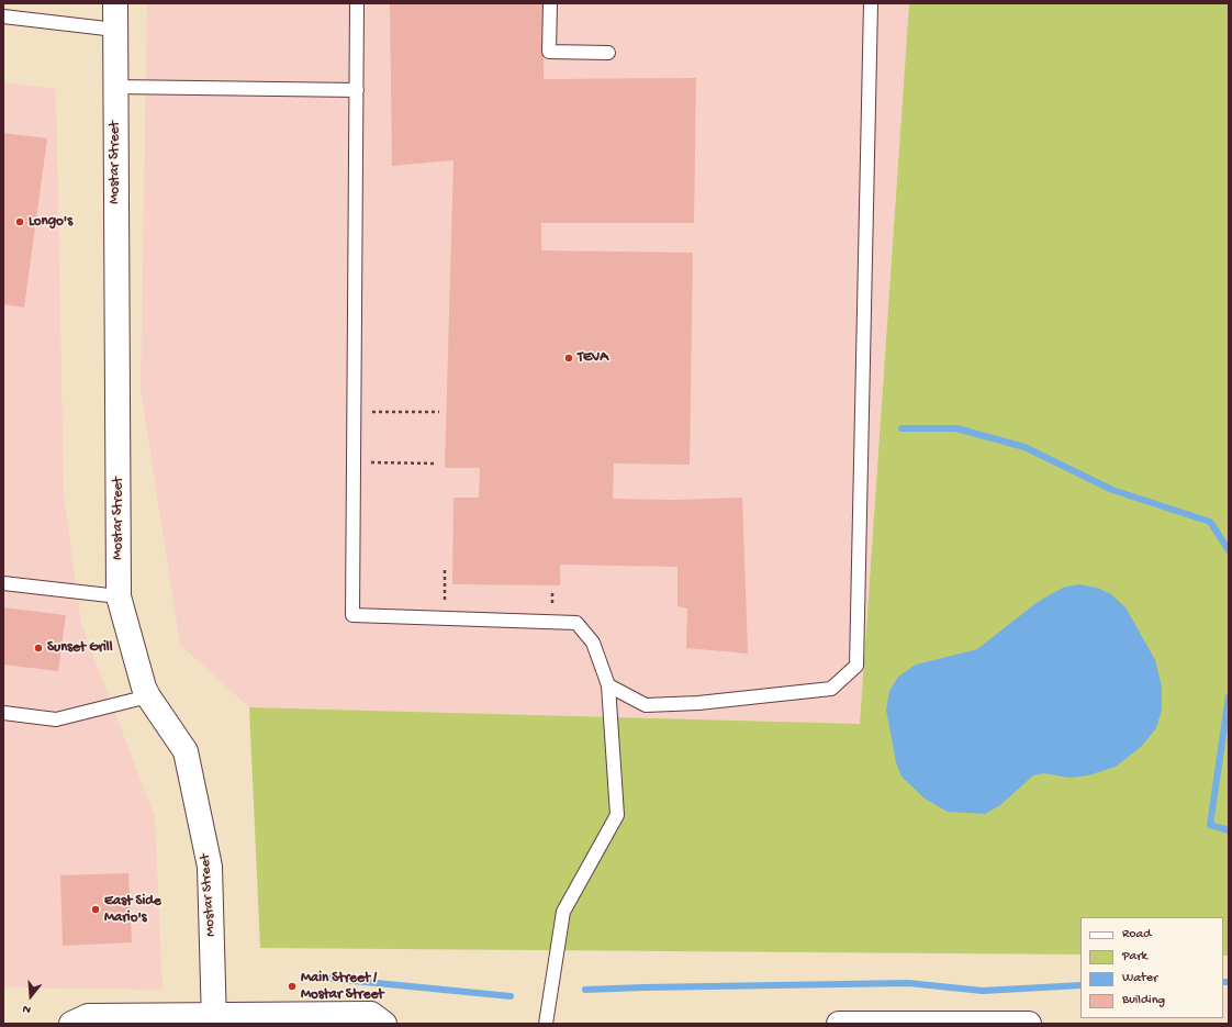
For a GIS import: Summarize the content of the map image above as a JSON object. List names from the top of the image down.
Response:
{
  "streets": {
    "street": ["Mostar Street"]
  },
  "places": [
    "Longo's",
    "TEVA",
    "Sunset Grill",
    "East Side Mario's",
    "Main Street / Mostar Street"
  ],
  "legend": [
    "Road",
    "Park",
    "Water",
    "Building"
  ],
  "north": "bottom"
}
